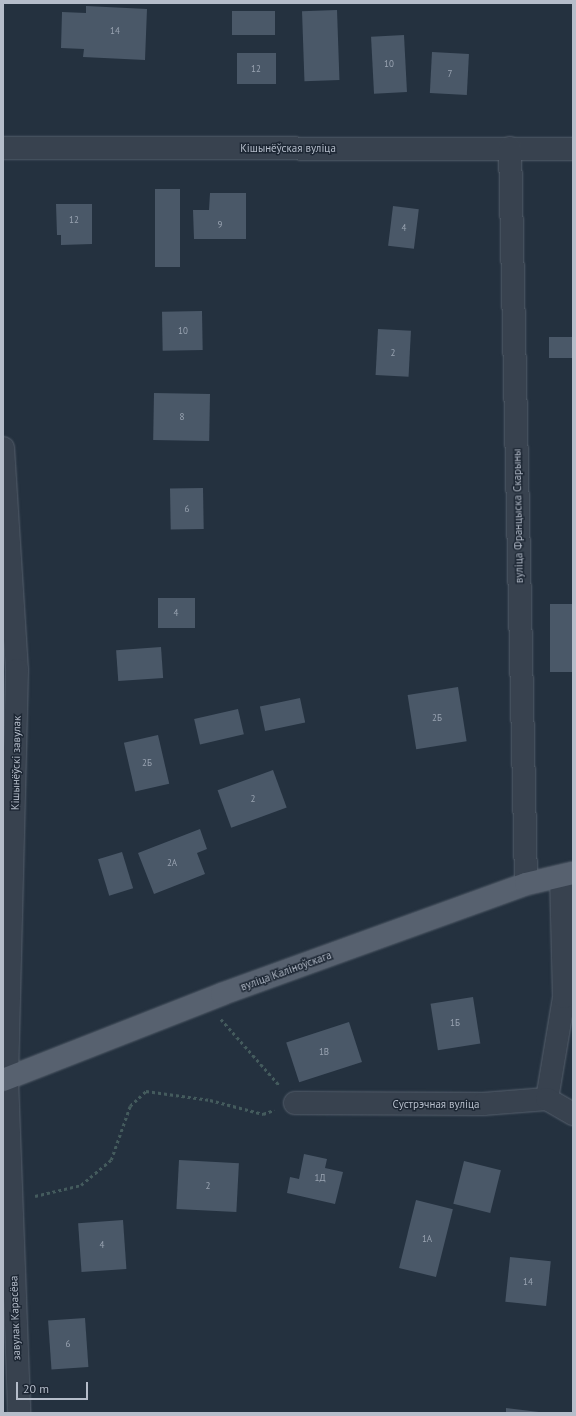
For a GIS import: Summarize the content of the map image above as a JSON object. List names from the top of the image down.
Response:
{
  "streets": {
    "main road": ["вуліца Каліноўскага"],
    "street": [
      "Кішынёўская вуліца",
      "вуліца Францыска Скарыны",
      "Кішынёўскі завулак",
      "Сустрэчная вуліца",
      "завулак Карасёва"
    ]
  },
  "crossings": [
    ["Кішынёўская вуліца", "вуліца Францыска Скарыны"],
    ["вуліца Францыска Скарыны", "вуліца Каліноўскага"],
    ["Кішынёўскі завулак", "вуліца Каліноўскага"],
    ["Кішынёўскі завулак", "завулак Карасёва"],
    ["вуліца Каліноўскага", "завулак Карасёва"]
  ],
  "house_numbers": [
    "14",
    "10",
    "12",
    "7",
    "12",
    "9",
    "4",
    "10",
    "2",
    "8",
    "6",
    "4",
    "2Б",
    "2Б",
    "2",
    "2А",
    "1Б",
    "1В",
    "1Д",
    "2",
    "1А",
    "4",
    "14",
    "6"
  ],
  "scale_bar": "20 m"
}
